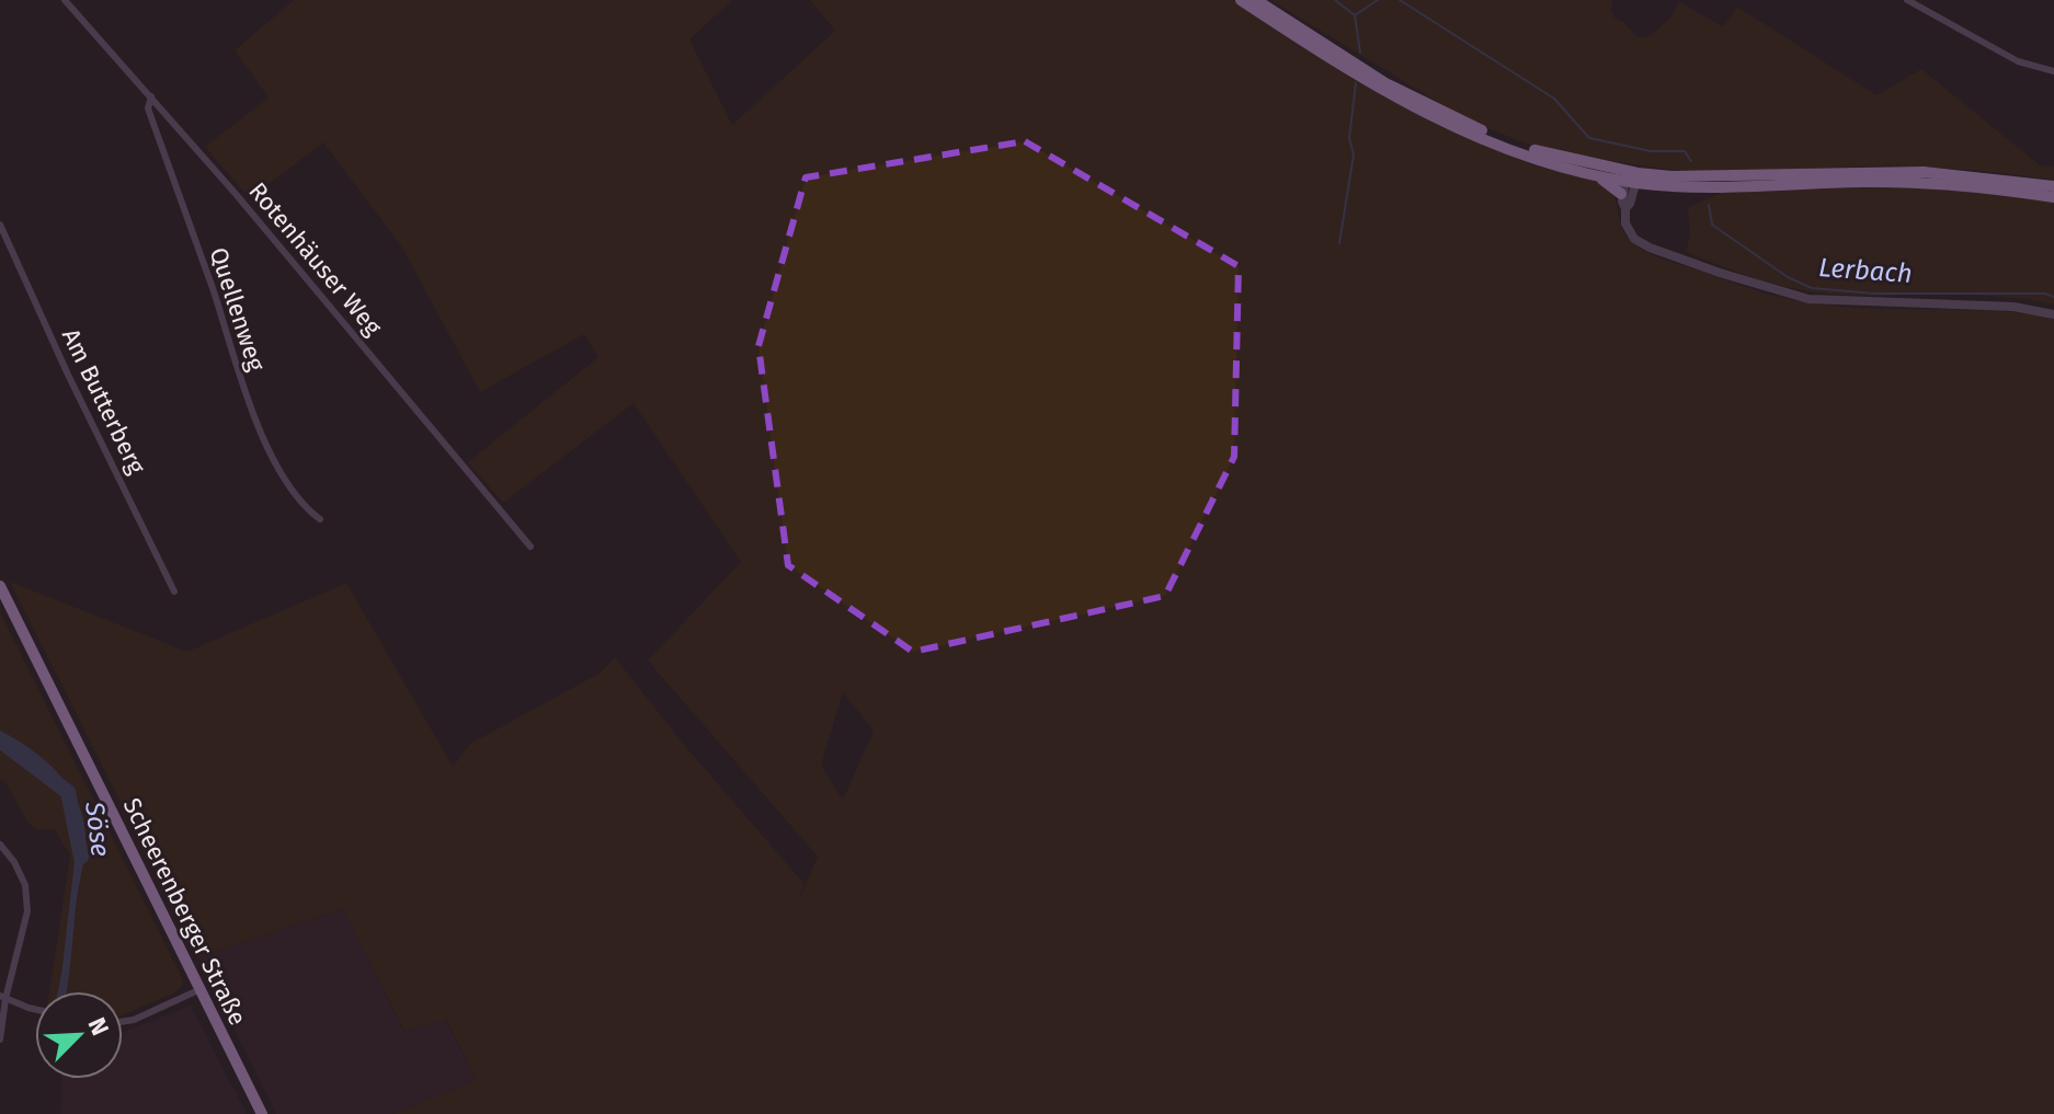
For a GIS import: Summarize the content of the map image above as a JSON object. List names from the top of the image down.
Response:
{
  "streets": {
    "main road": ["Scheerenberger Straße"],
    "street": ["Rotenhäuser Weg", "Quellenweg", "Am Butterberg"]
  },
  "crossings": [
    ["Rotenhäuser Weg", "Quellenweg"]
  ],
  "water": ["Lerbach", "Söse"],
  "north": "top right"
}
